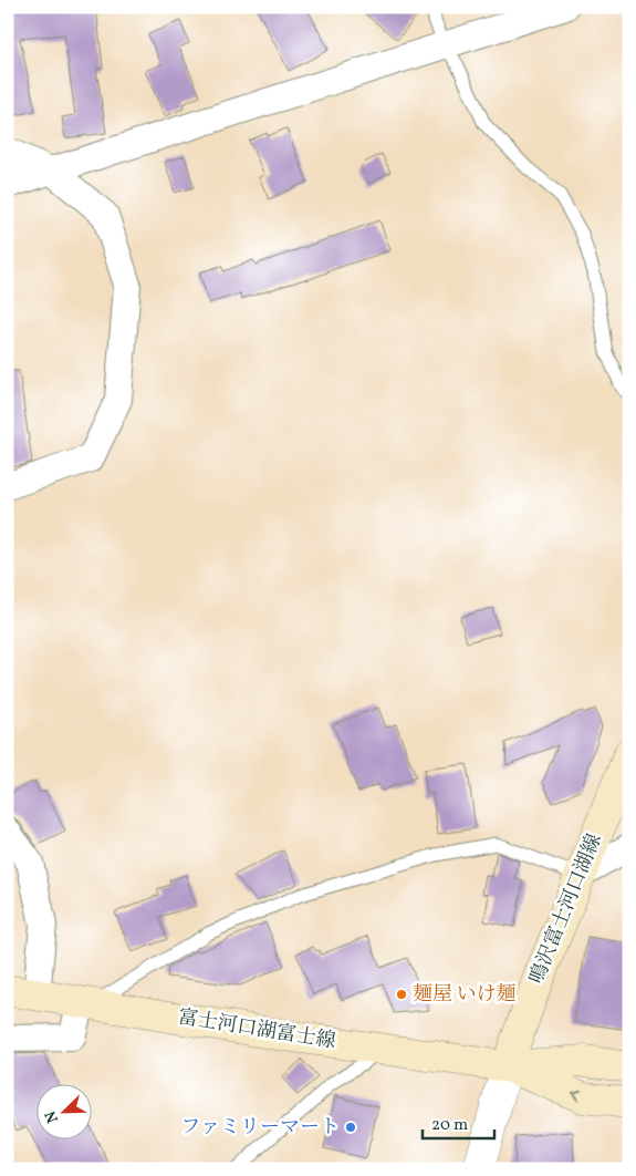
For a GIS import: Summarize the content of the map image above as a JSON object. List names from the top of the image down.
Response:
{
  "streets": {
    "main road": ["鳴沢富士河口湖線", "富士河口湖富士線"]
  },
  "crossings": [
    ["鳴沢富士河口湖線", "富士河口湖富士線"]
  ],
  "places": ["麺屋 いけ麺", "ファミリーマート"],
  "scale_bar": "20 m",
  "north": "bottom left"
}
